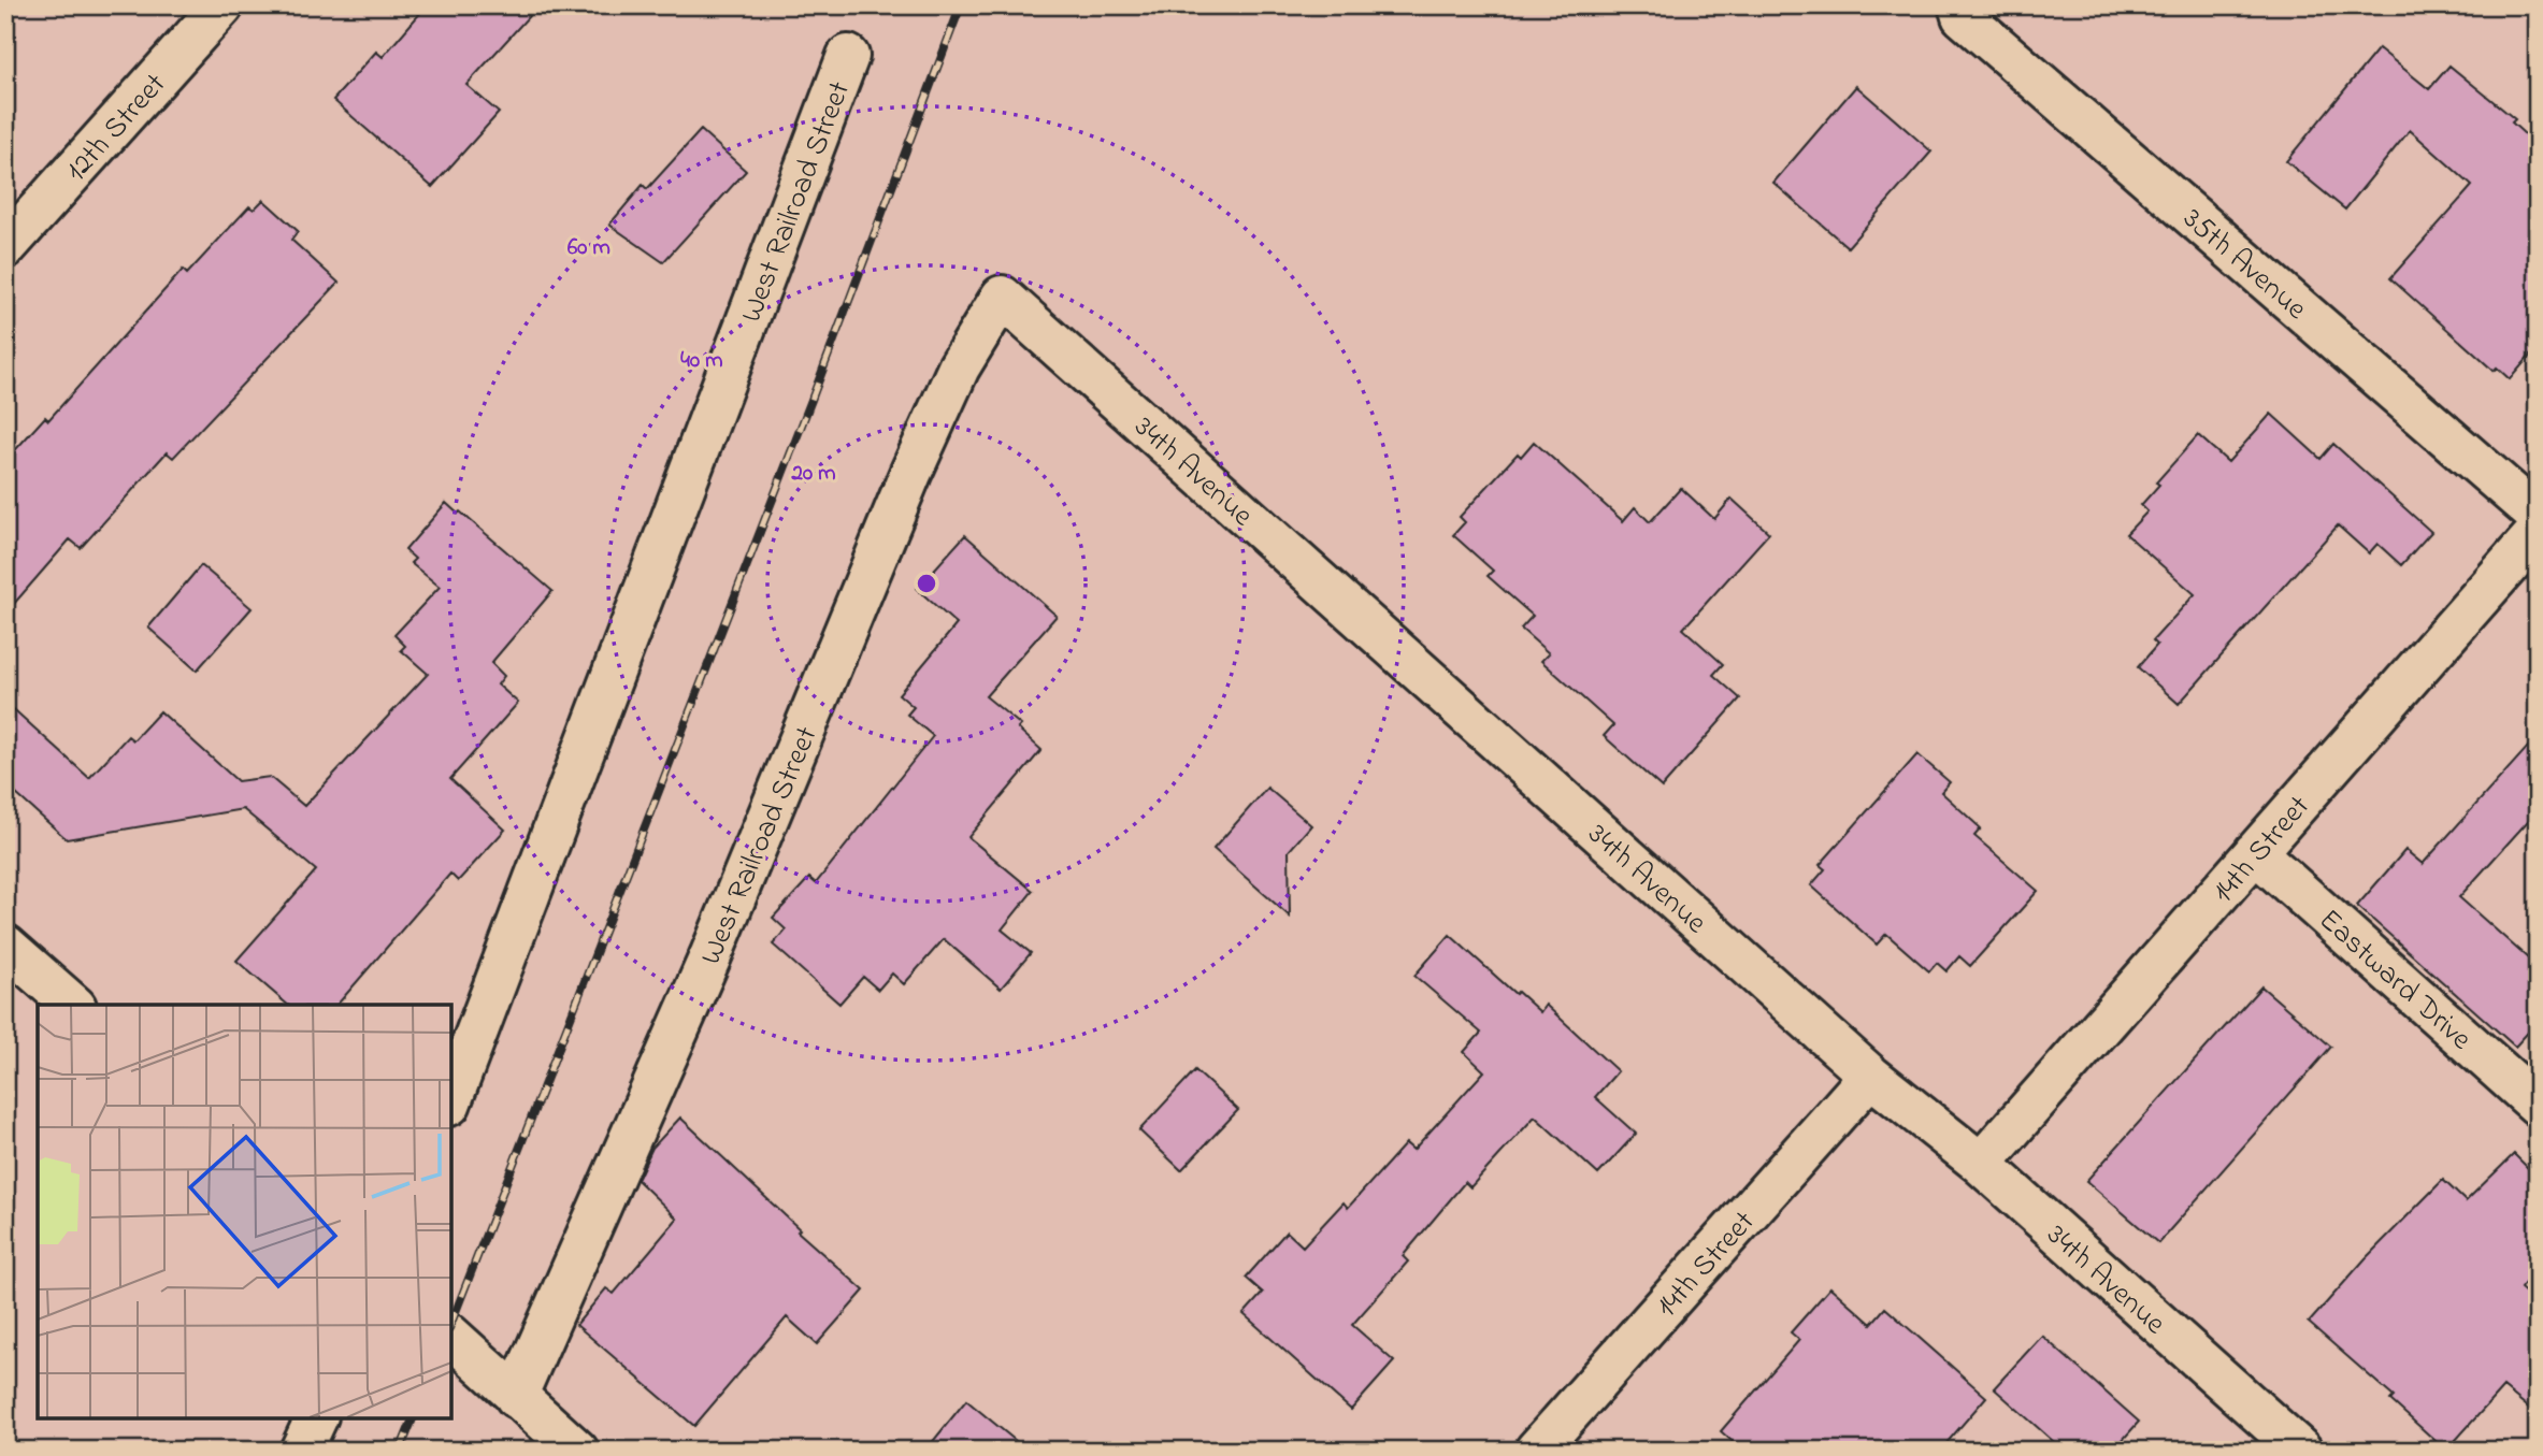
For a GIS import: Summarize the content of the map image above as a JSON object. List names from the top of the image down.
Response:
{
  "streets": {
    "street": [
      "12th Street",
      "West Railroad Street",
      "35th Avenue",
      "34th Avenue",
      "14th Street",
      "Eastward Drive"
    ]
  },
  "crossings": [
    ["West Railroad Street", "34th Avenue"],
    ["34th Avenue", "14th Street"],
    ["14th Street", "Eastward Drive"]
  ],
  "rings": ["60 m", "40 m", "20 m"]
}
